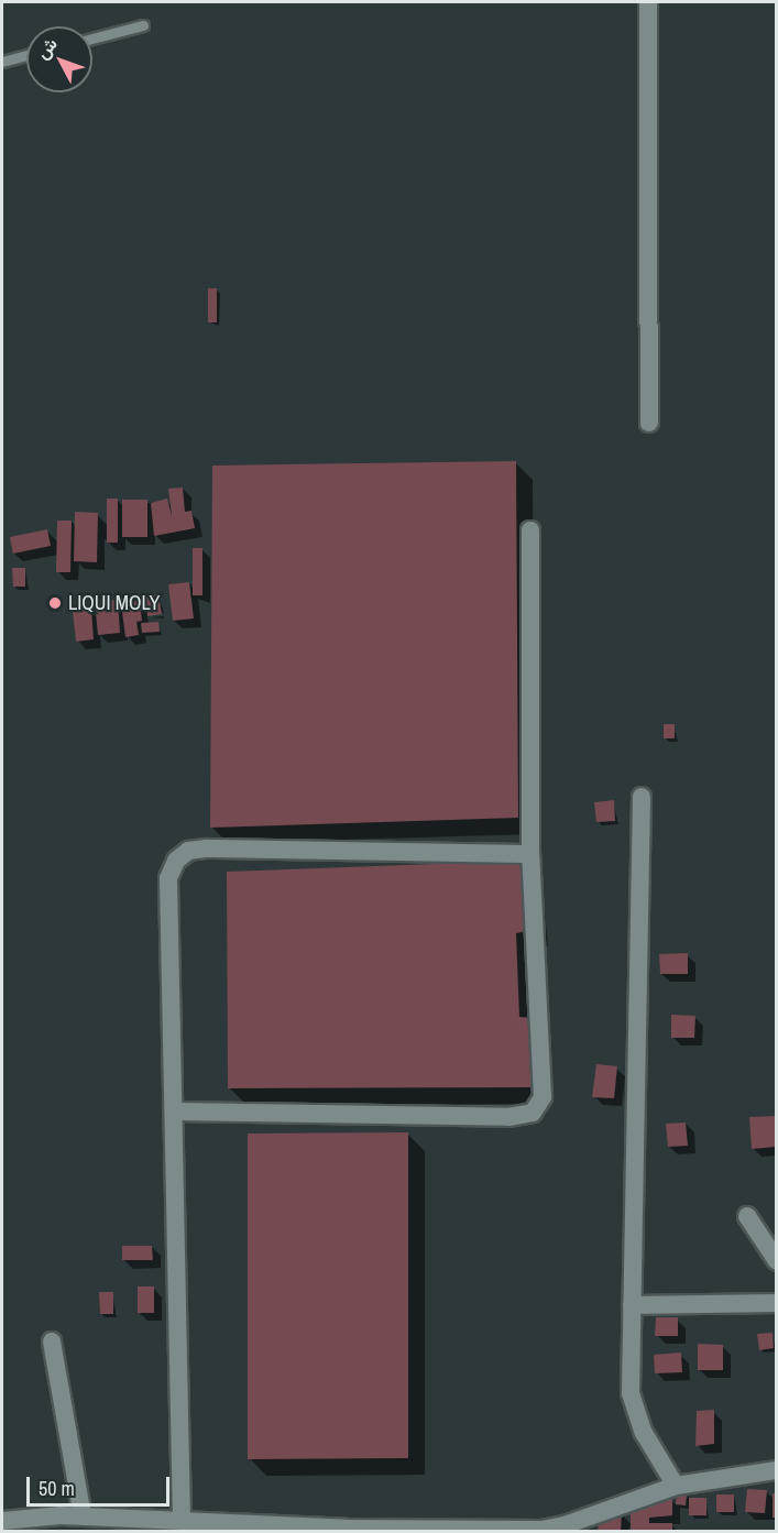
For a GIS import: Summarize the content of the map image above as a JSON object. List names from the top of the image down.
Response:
{
  "places": ["LIQUI MOLY"],
  "scale_bar": "50 m",
  "north": "top left"
}
